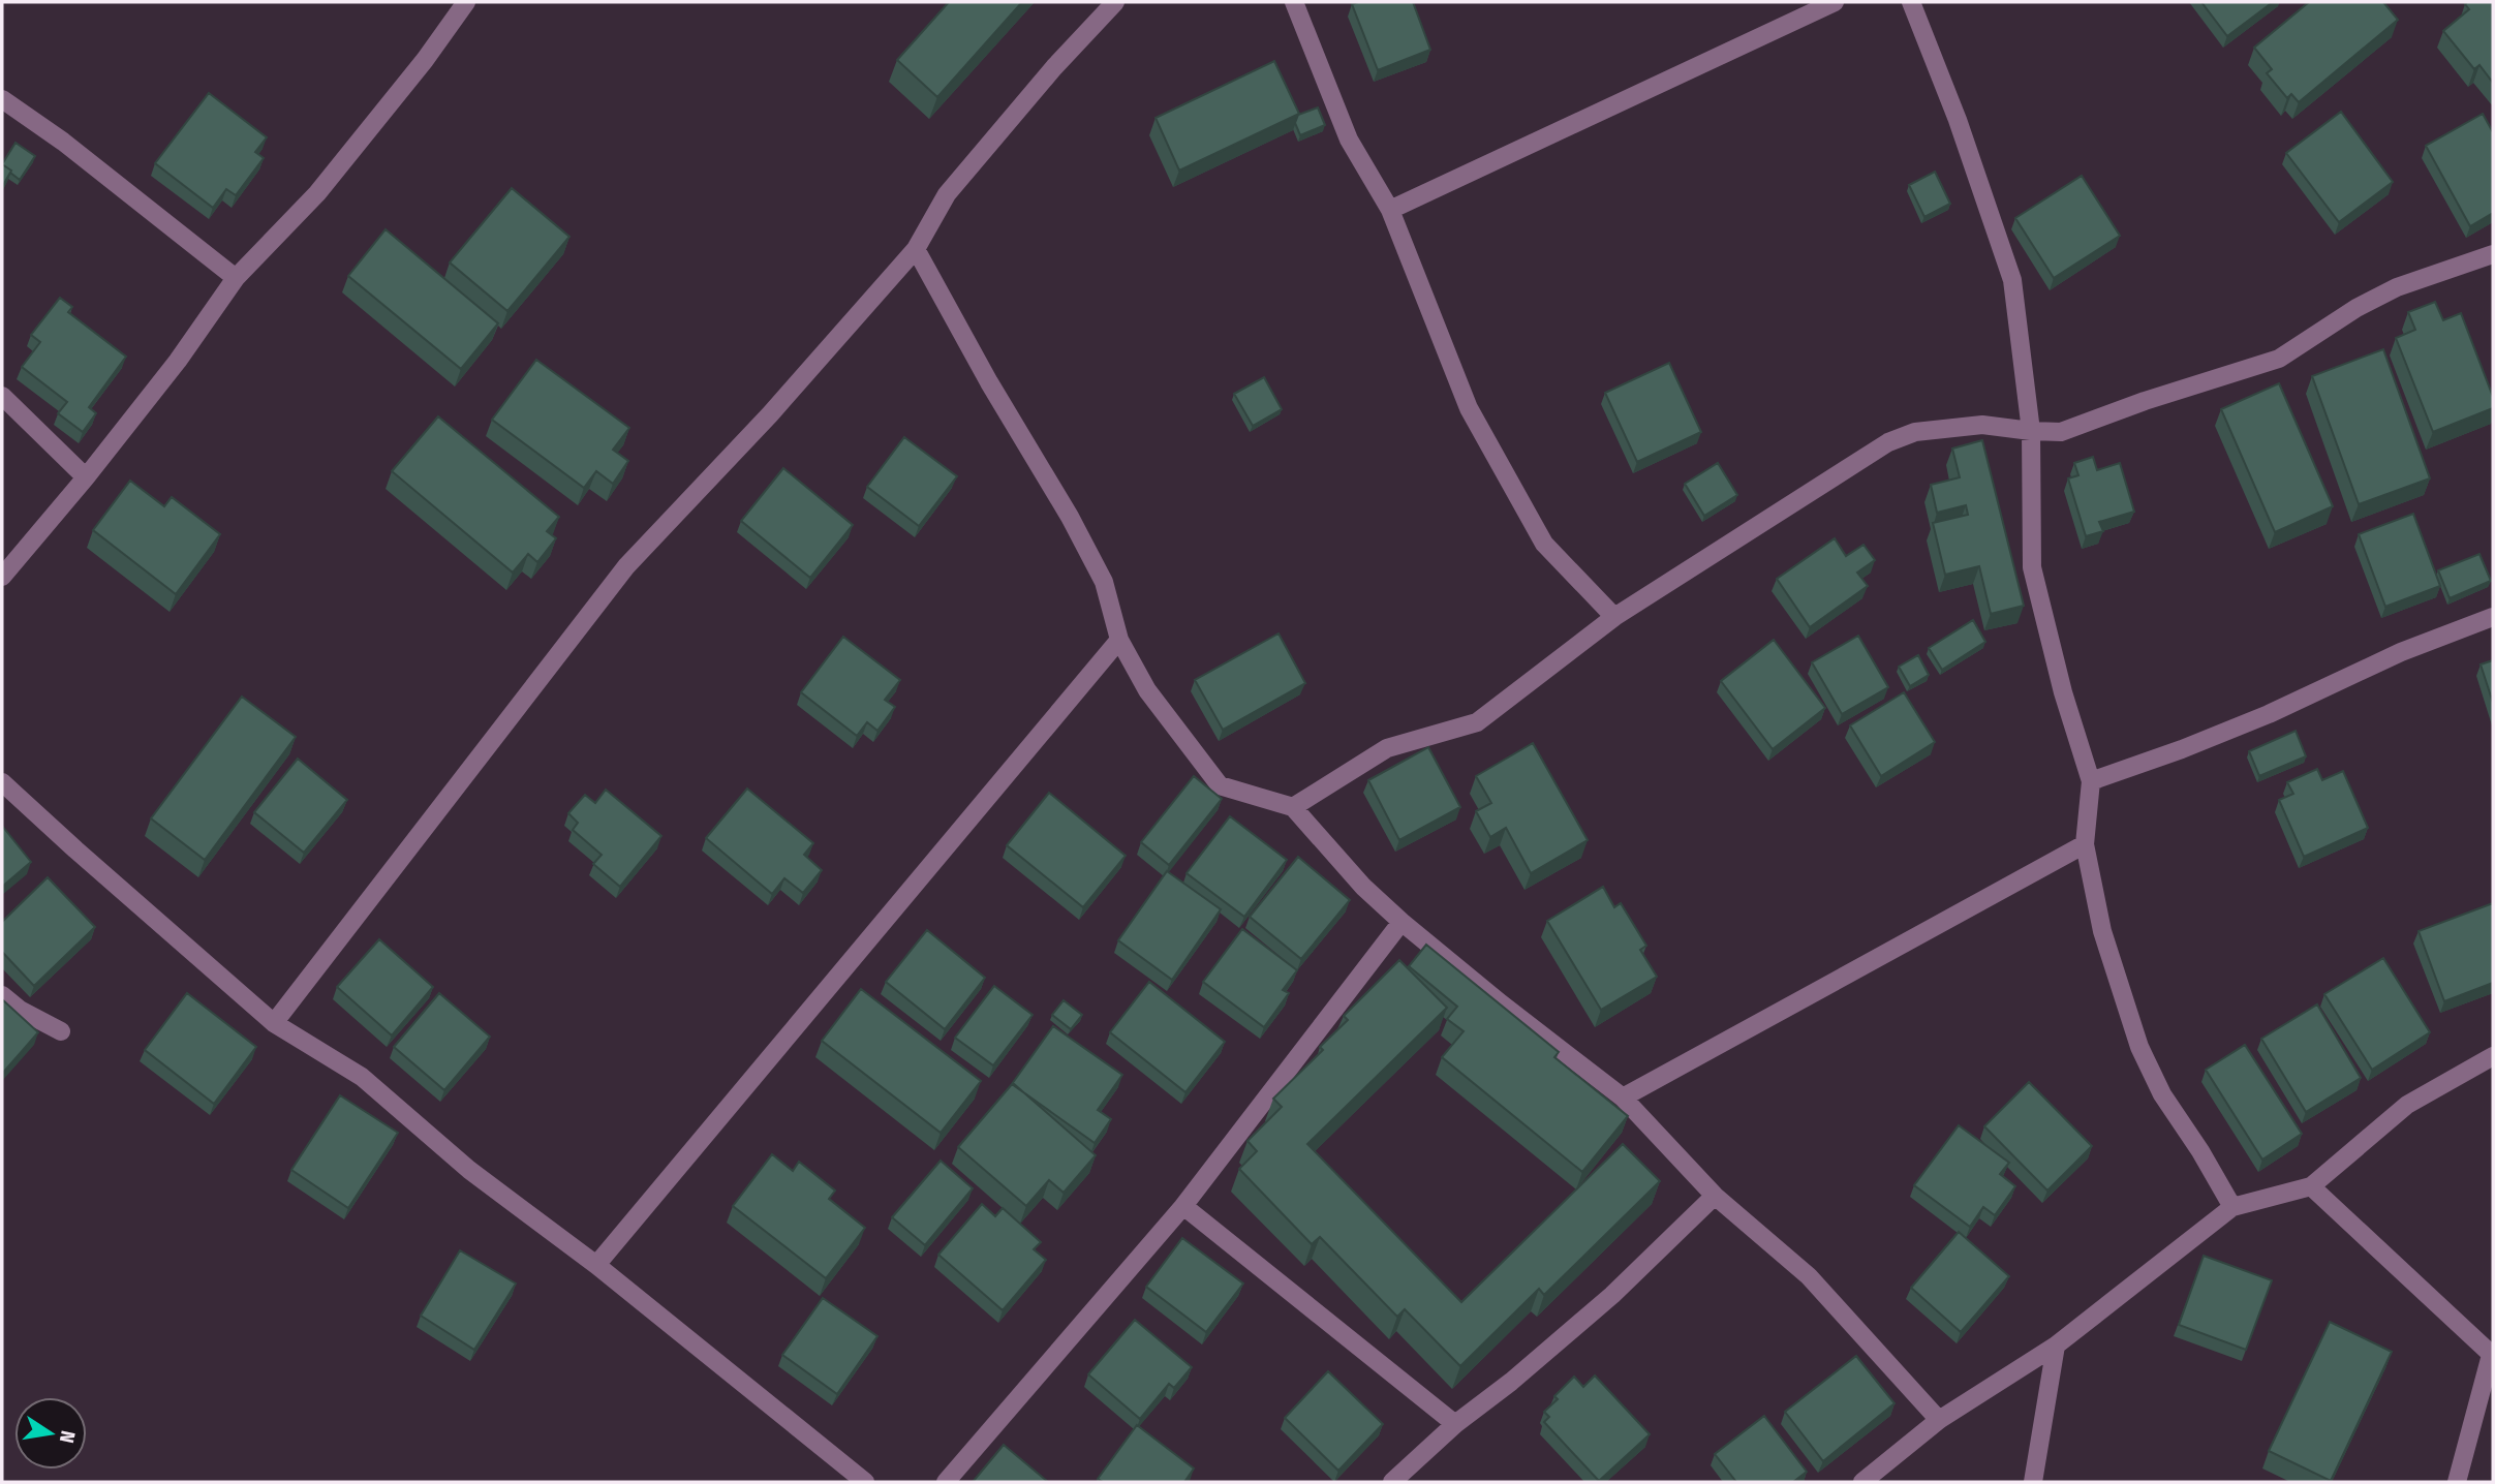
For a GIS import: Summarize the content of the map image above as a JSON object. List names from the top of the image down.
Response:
{
  "north": "right"
}
